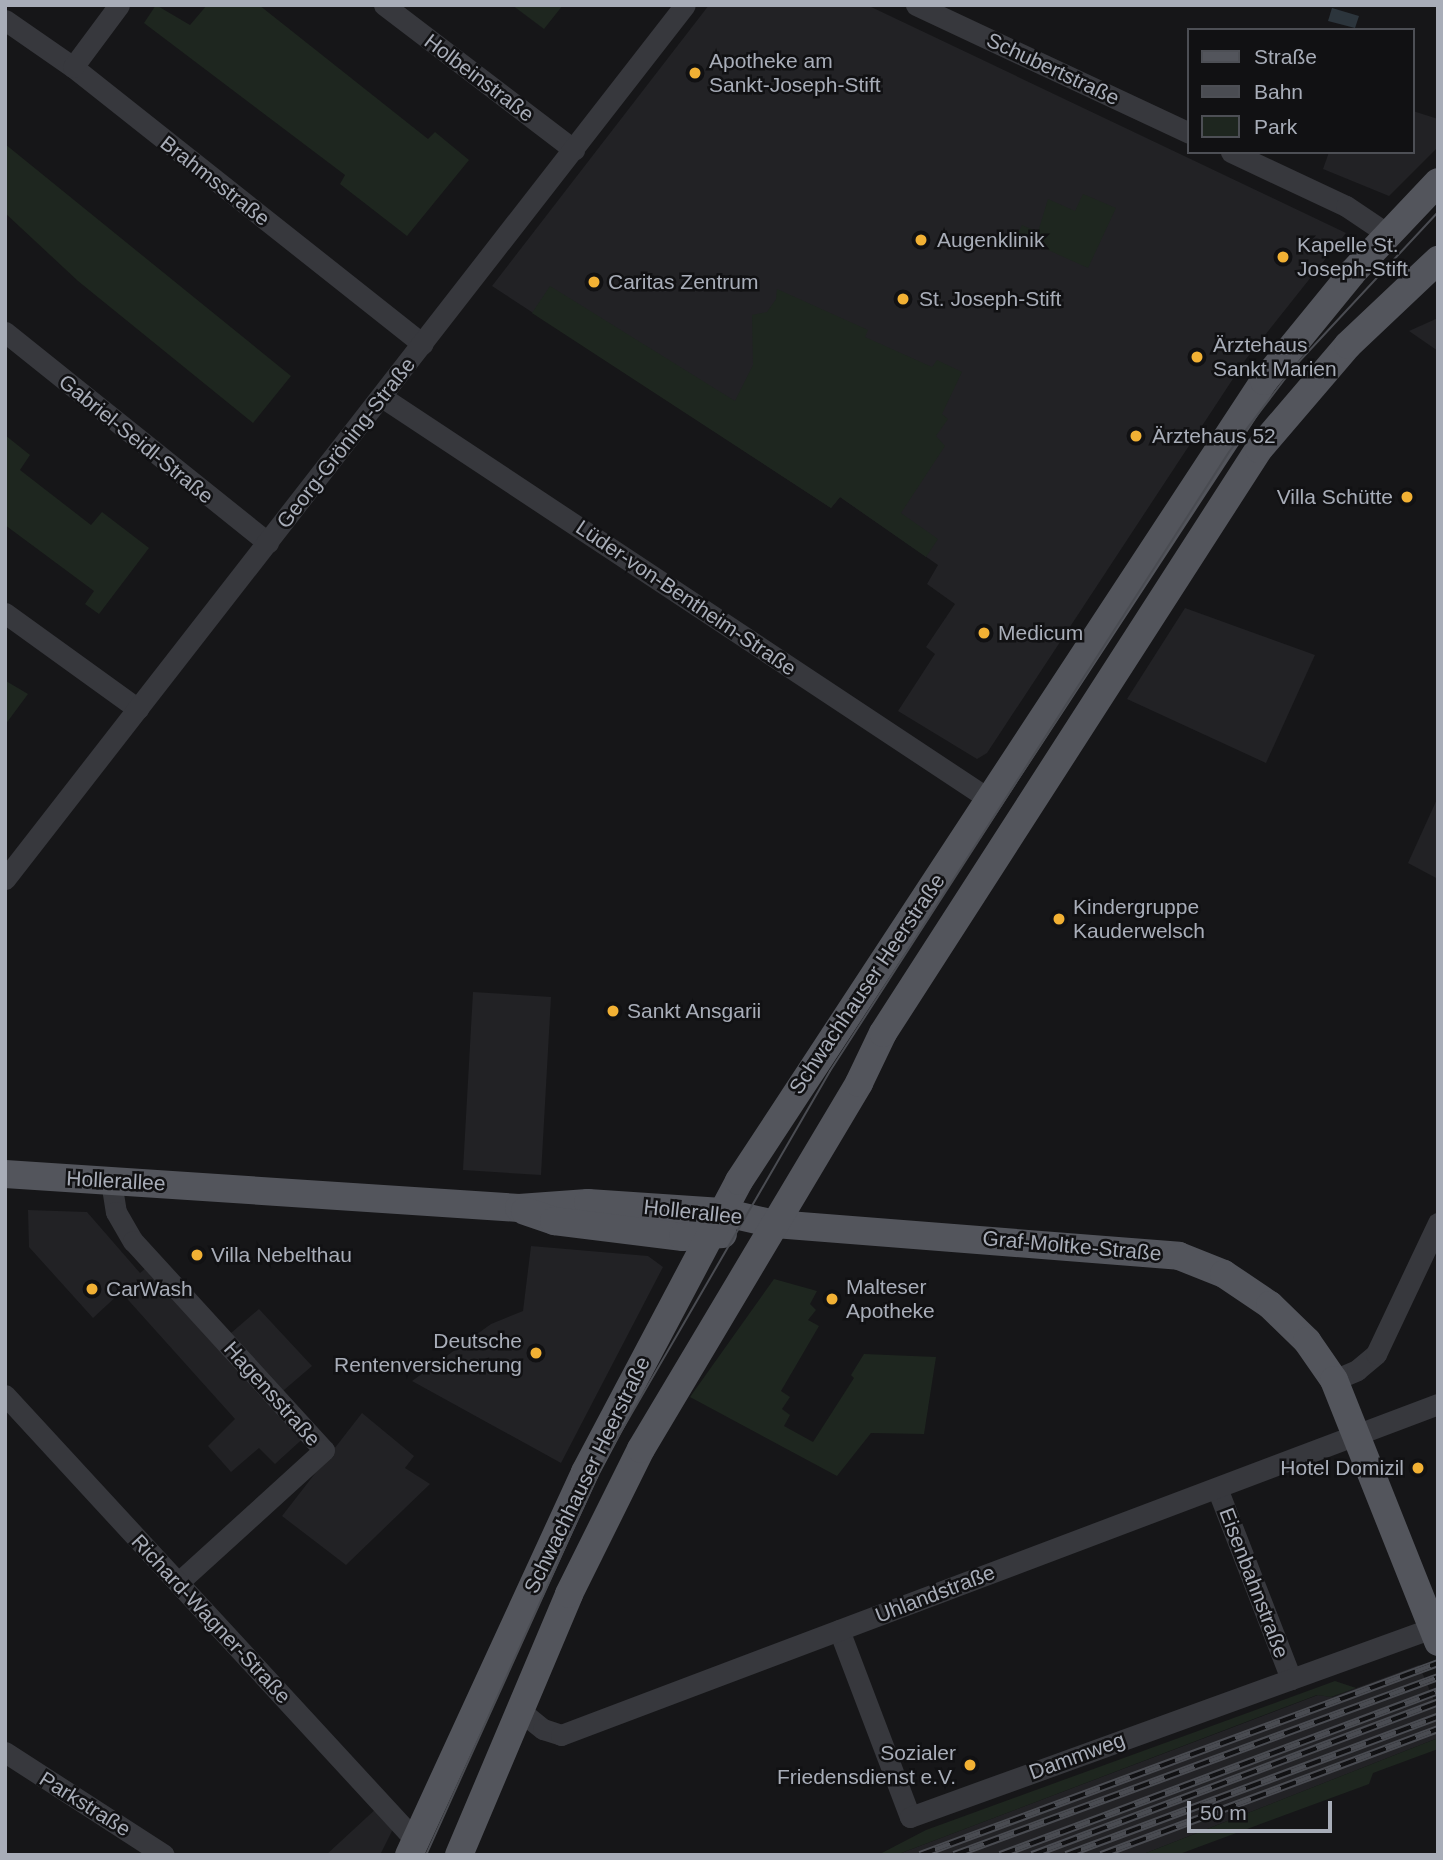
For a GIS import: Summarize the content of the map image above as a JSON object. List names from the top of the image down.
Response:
{
  "streets": {
    "main road": ["Schwachhauser Heerstraße", "Hollerallee", "Graf-Moltke-Straße"],
    "street": [
      "Schubertstraße",
      "Holbeinstraße",
      "Brahmsstraße",
      "Gabriel-Seidl-Straße",
      "Georg-Gröning-Straße",
      "Lüder-von-Bentheim-Straße",
      "Hagensstraße",
      "Eisenbahnstraße",
      "Uhlandstraße",
      "Richard-Wagner-Straße",
      "Dammweg",
      "Parkstraße"
    ]
  },
  "crossings": [
    ["Holbeinstraße", "Georg-Gröning-Straße"],
    ["Brahmsstraße", "Georg-Gröning-Straße"],
    ["Gabriel-Seidl-Straße", "Georg-Gröning-Straße"],
    ["Georg-Gröning-Straße", "Lüder-von-Bentheim-Straße"],
    ["Lüder-von-Bentheim-Straße", "Schwachhauser Heerstraße"],
    ["Schwachhauser Heerstraße", "Hollerallee"],
    ["Schwachhauser Heerstraße", "Graf-Moltke-Straße"],
    ["Schwachhauser Heerstraße", "Uhlandstraße"],
    ["Schwachhauser Heerstraße", "Richard-Wagner-Straße"],
    ["Hollerallee", "Graf-Moltke-Straße"],
    ["Hollerallee", "Hagensstraße"],
    ["Graf-Moltke-Straße", "Uhlandstraße"],
    ["Graf-Moltke-Straße", "Dammweg"],
    ["Hagensstraße", "Richard-Wagner-Straße"],
    ["Eisenbahnstraße", "Uhlandstraße"],
    ["Eisenbahnstraße", "Dammweg"],
    ["Uhlandstraße", "Dammweg"]
  ],
  "places": [
    "Apotheke am Sankt-Joseph-Stift",
    "Augenklinik",
    "Kapelle St. Joseph-Stift",
    "Caritas Zentrum",
    "St. Joseph-Stift",
    "Ärztehaus Sankt Marien",
    "Ärztehaus 52",
    "Villa Schütte",
    "Medicum",
    "Kindergruppe Kauderwelsch",
    "Sankt Ansgarii",
    "Villa Nebelthau",
    "CarWash",
    "Malteser Apotheke",
    "Deutsche Rentenversicherung",
    "Hotel Domizil",
    "Sozialer Friedensdienst e.V."
  ],
  "legend": ["Straße", "Bahn", "Park"],
  "scale_bar": "50 m"
}
